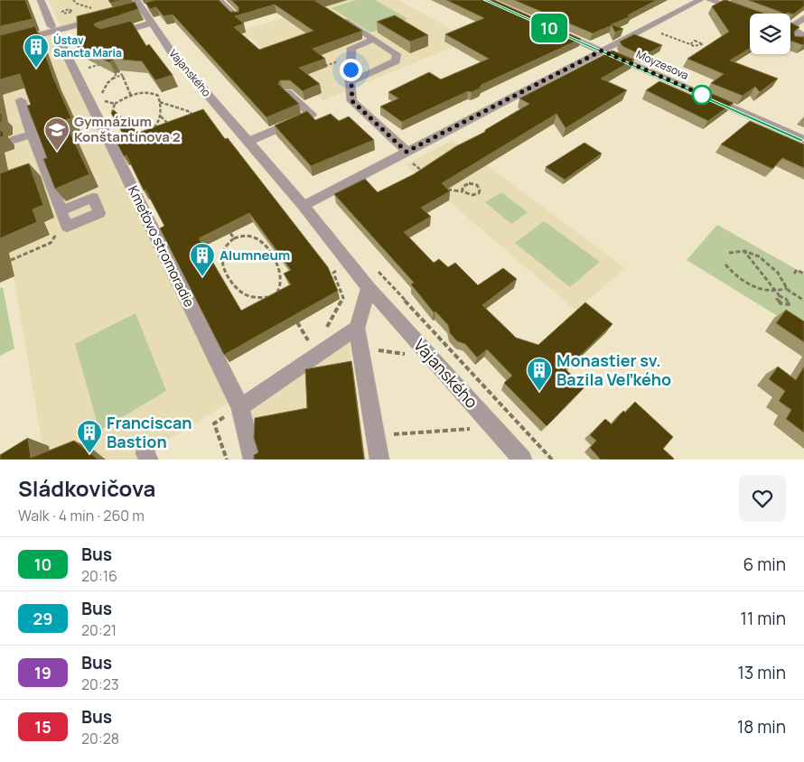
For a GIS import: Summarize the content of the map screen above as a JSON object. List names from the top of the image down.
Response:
{
  "streets": {
    "street": ["Moyzesova", "Vajanského", "Kmeťovo stromoradie"]
  },
  "places": {
    "building": [
      "Ústav Sancta Maria",
      "Alumneum",
      "Monastier sv. Bazila Veľkého",
      "Franciscan Bastion"
    ],
    "school or university": ["Gymnázium Konštantínova 2"]
  },
  "lines": ["bus line 10"],
  "page": {
    "on_map": "10",
    "heading": ["Sládkovičova", "Walk · 4 min · 260 m"],
    "list": [
      {
        "mark": "10",
        "name": "Bus",
        "note": "20:16",
        "value": "6 min"
      },
      {
        "mark": "29",
        "name": "Bus",
        "note": "20:21",
        "value": "11 min"
      },
      {
        "mark": "19",
        "name": "Bus",
        "note": "20:23",
        "value": "13 min"
      },
      {
        "mark": "15",
        "name": "Bus",
        "note": "20:28",
        "value": "18 min"
      }
    ]
  }
}
